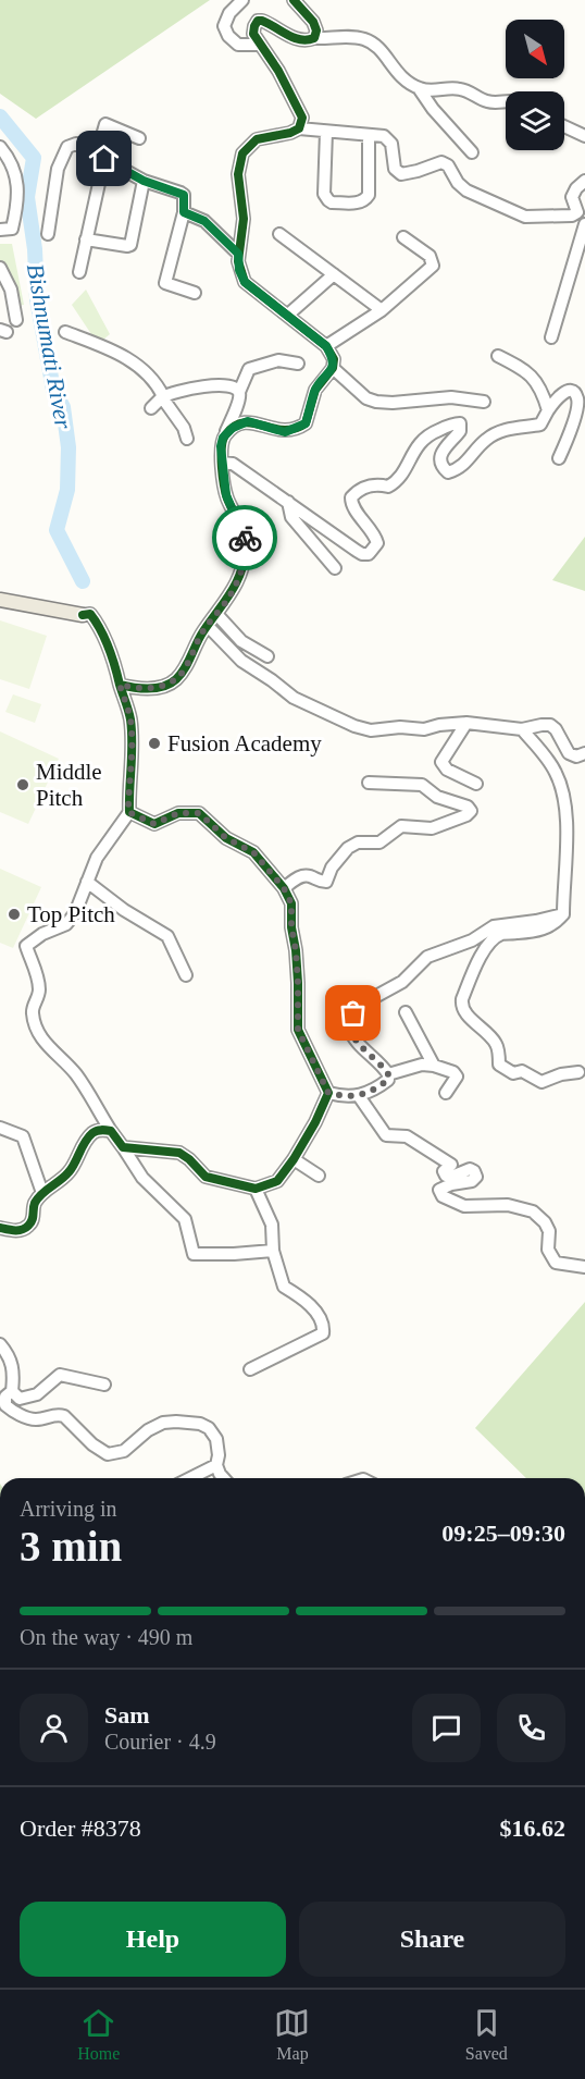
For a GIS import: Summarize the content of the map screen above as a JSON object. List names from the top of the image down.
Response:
{
  "water": ["Bishnumati River"],
  "places": ["Fusion Academy", "Middle Pitch", "Top Pitch"],
  "north": "bottom right",
  "page": {
    "heading": ["3 min", "Arriving in", "09:25–09:30"],
    "panel": [
      "Sam",
      "Courier · 4.9",
      "Order #8378",
      "$16.62"
    ],
    "bar": "On the way · 490 m",
    "buttons": ["Help", "Share"],
    "tabs": ["Home", "Map", "Saved"]
  }
}
